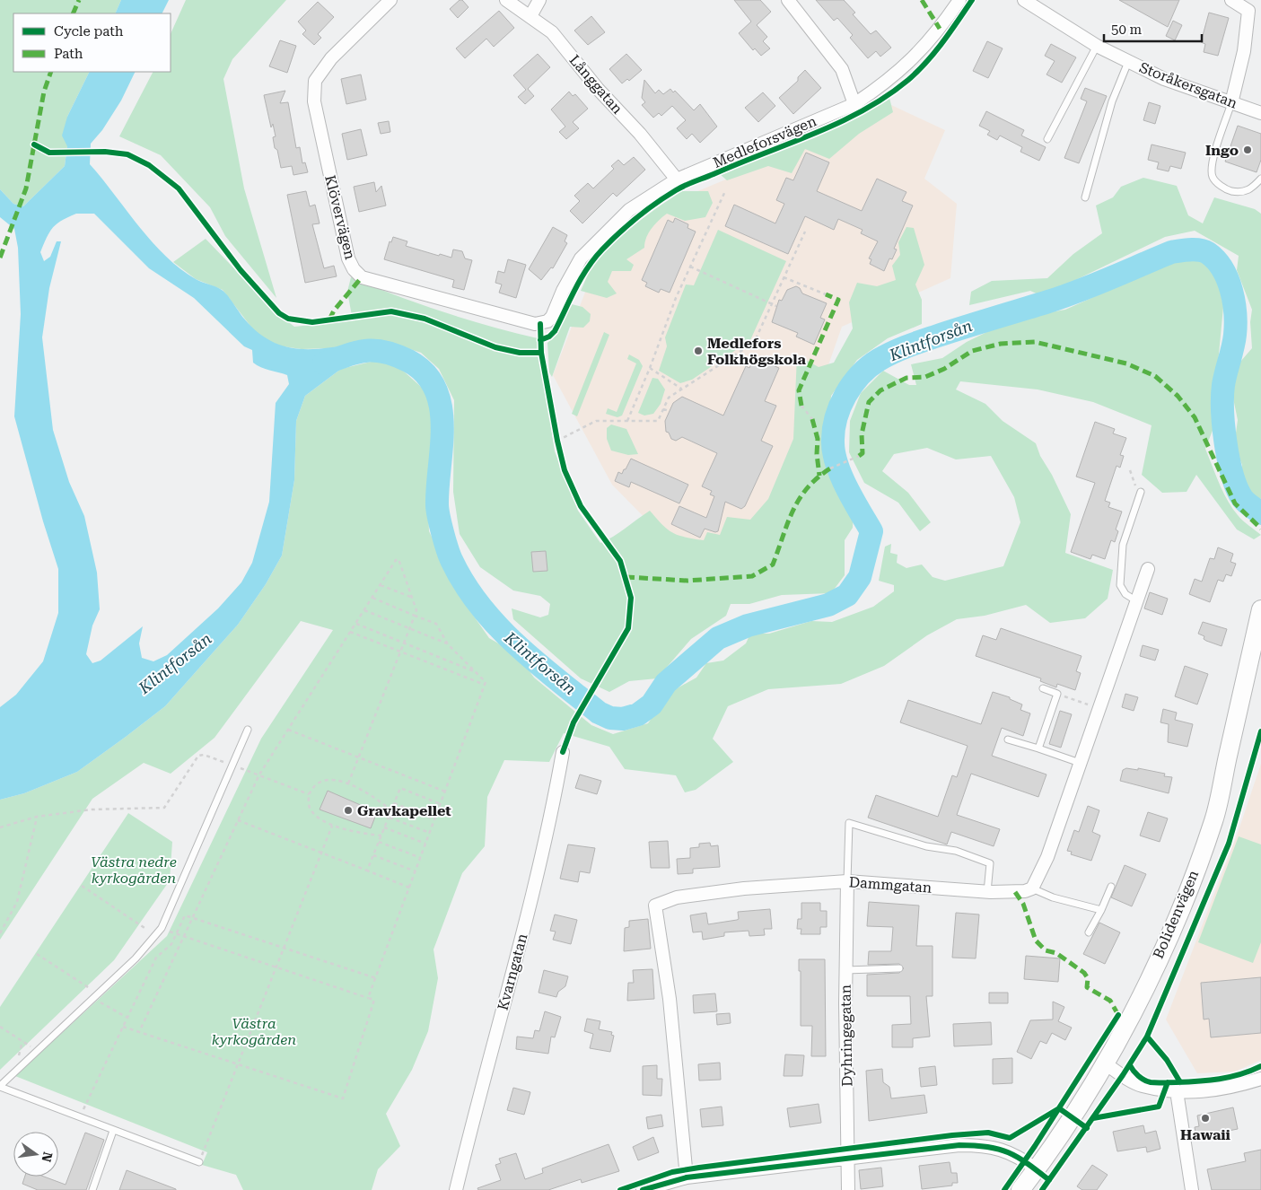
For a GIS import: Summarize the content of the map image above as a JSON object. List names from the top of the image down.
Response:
{
  "streets": {
    "main road": ["Bolidenvägen"],
    "street": [
      "Långgatan",
      "Storåkersgatan",
      "Medleforsvägen",
      "Klövervägen",
      "Dammgatan",
      "Kvarngatan",
      "Dyhringegatan"
    ]
  },
  "crossings": [
    ["Långgatan", "Medleforsvägen"],
    ["Medleforsvägen", "Klövervägen"],
    ["Dammgatan", "Dyhringegatan"]
  ],
  "water": ["Klintforsån"],
  "parks": ["Västra nedre kyrkogården", "Västra kyrkogården"],
  "places": [
    "Ingo",
    "Medlefors Folkhögskola",
    "Gravkapellet",
    "Hawaii"
  ],
  "legend": ["Cycle path", "Path"],
  "scale_bar": "50 m",
  "north": "right"
}
